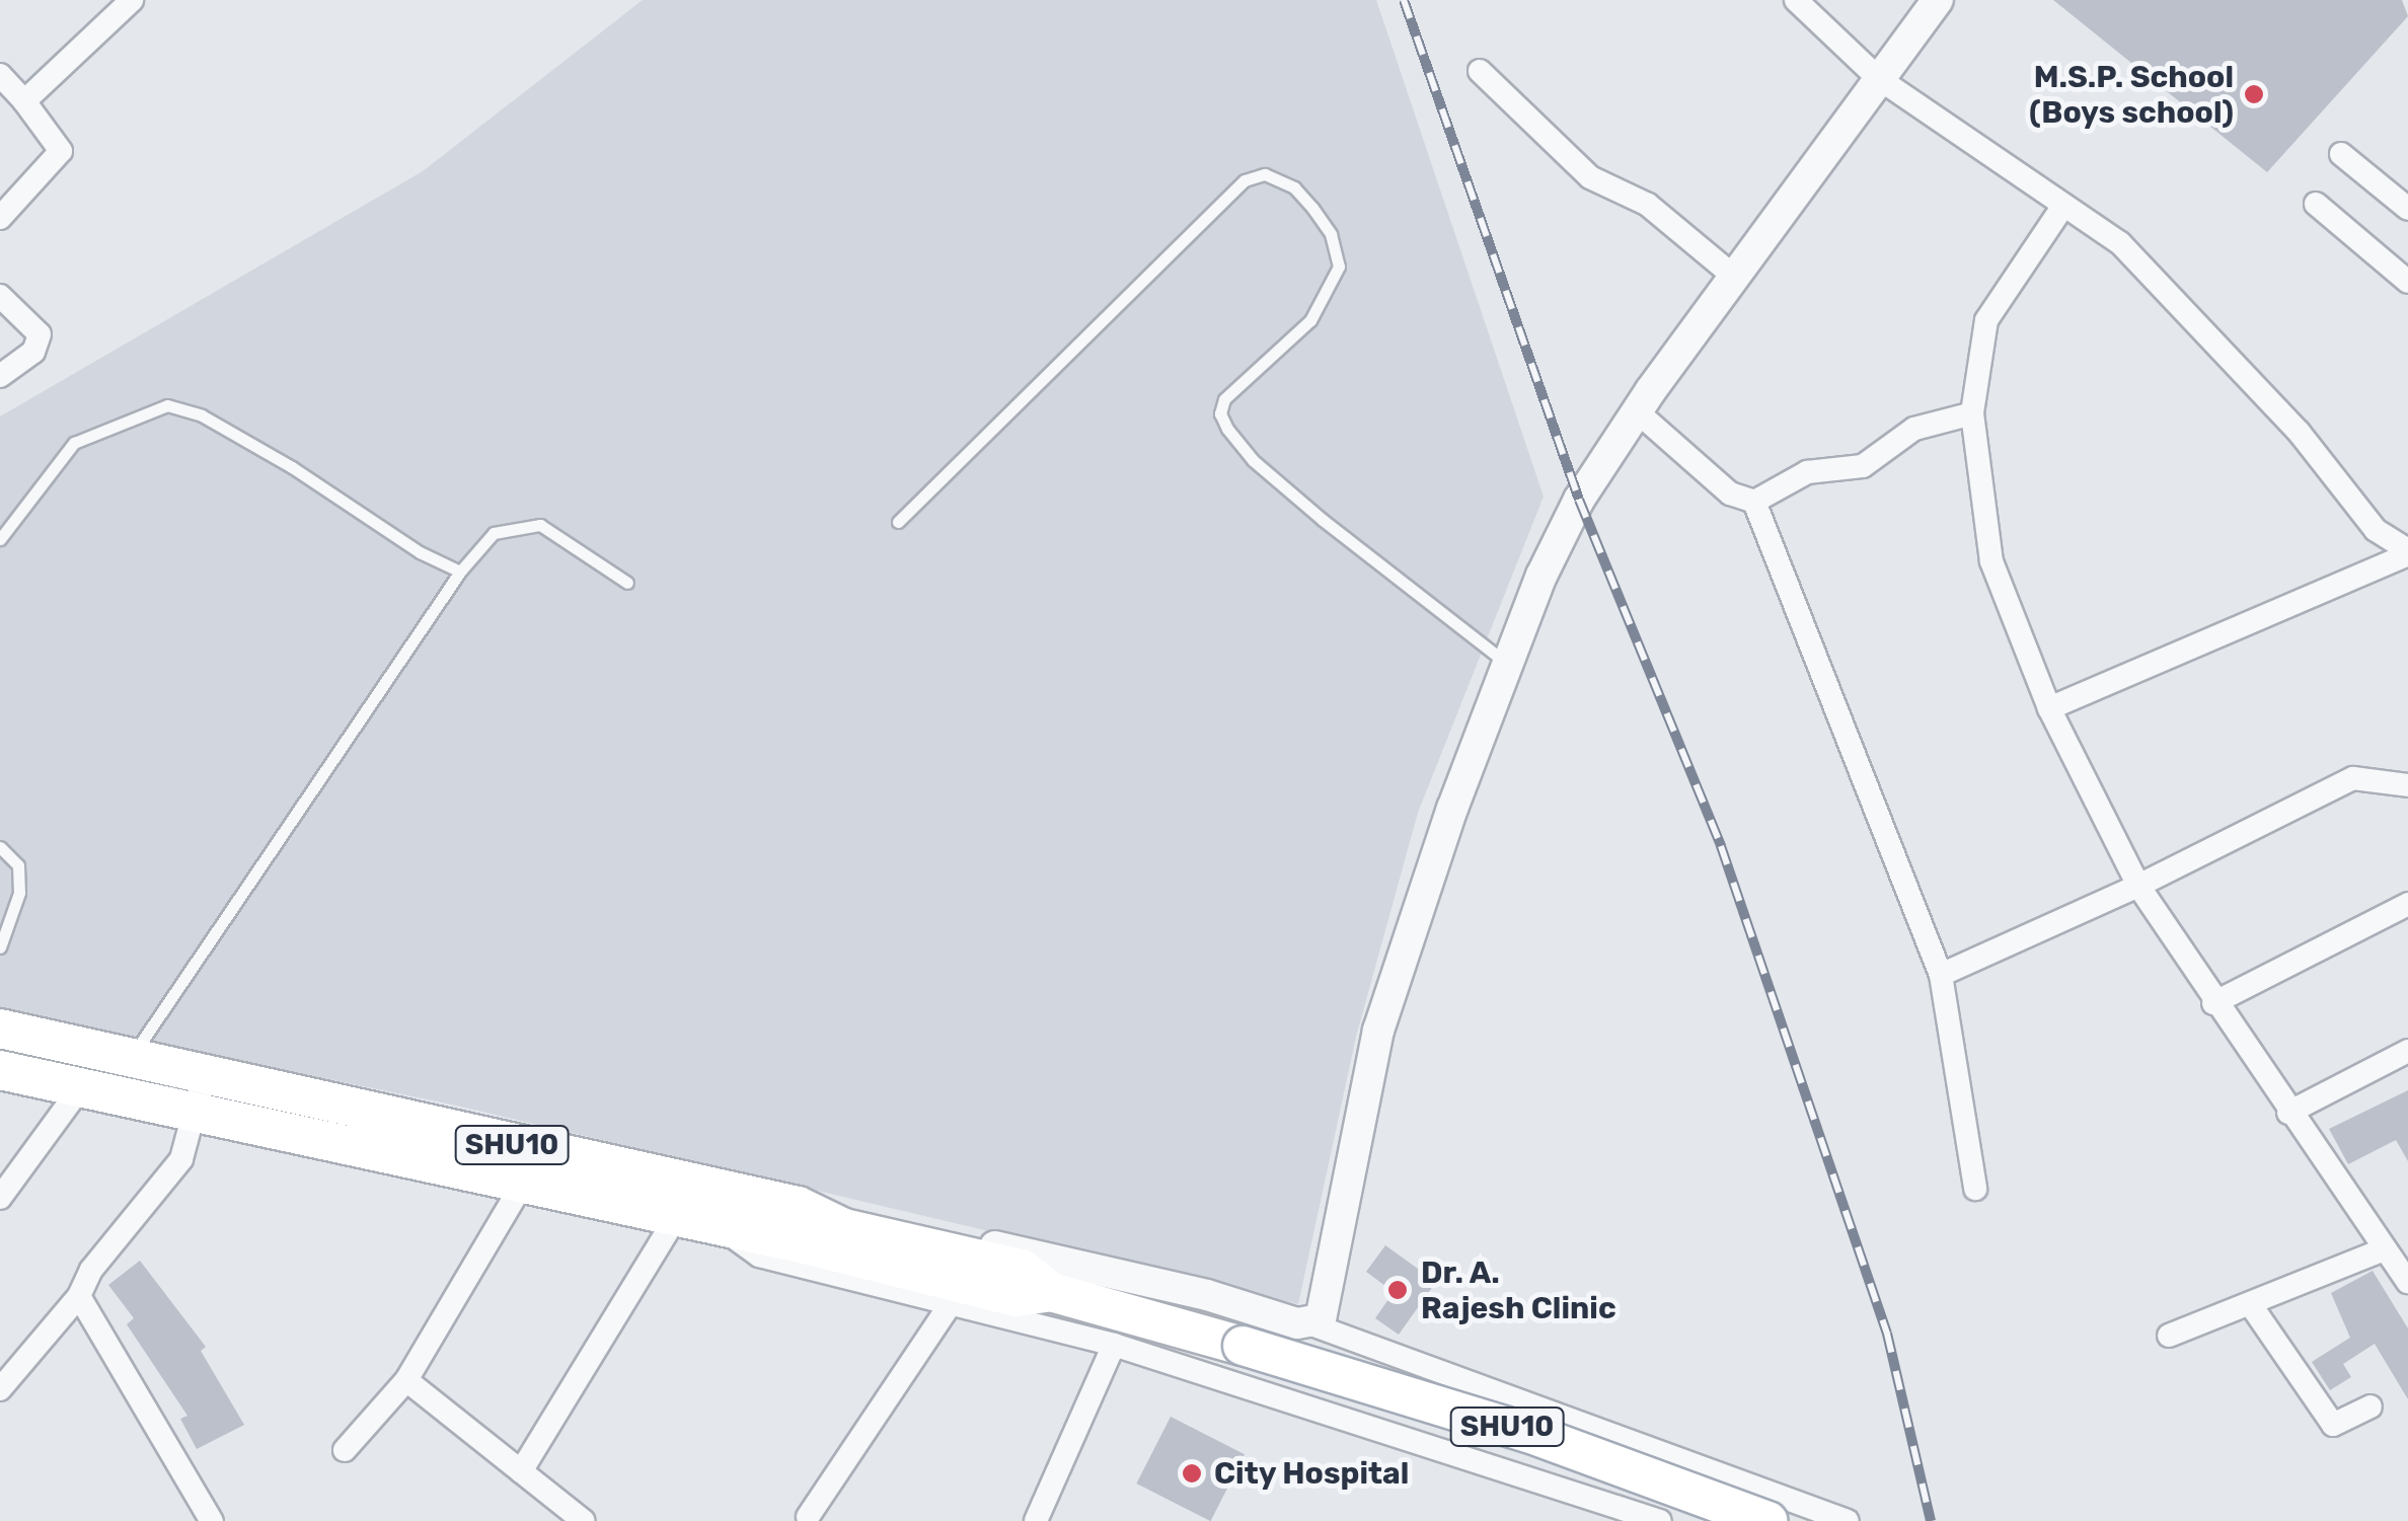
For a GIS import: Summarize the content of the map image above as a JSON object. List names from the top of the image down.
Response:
{
  "streets": {
    "main road": ["SHU10"]
  },
  "places": ["M.S.P. School (Boys school)", "Dr. A. Rajesh Clinic", "City Hospital"]
}
